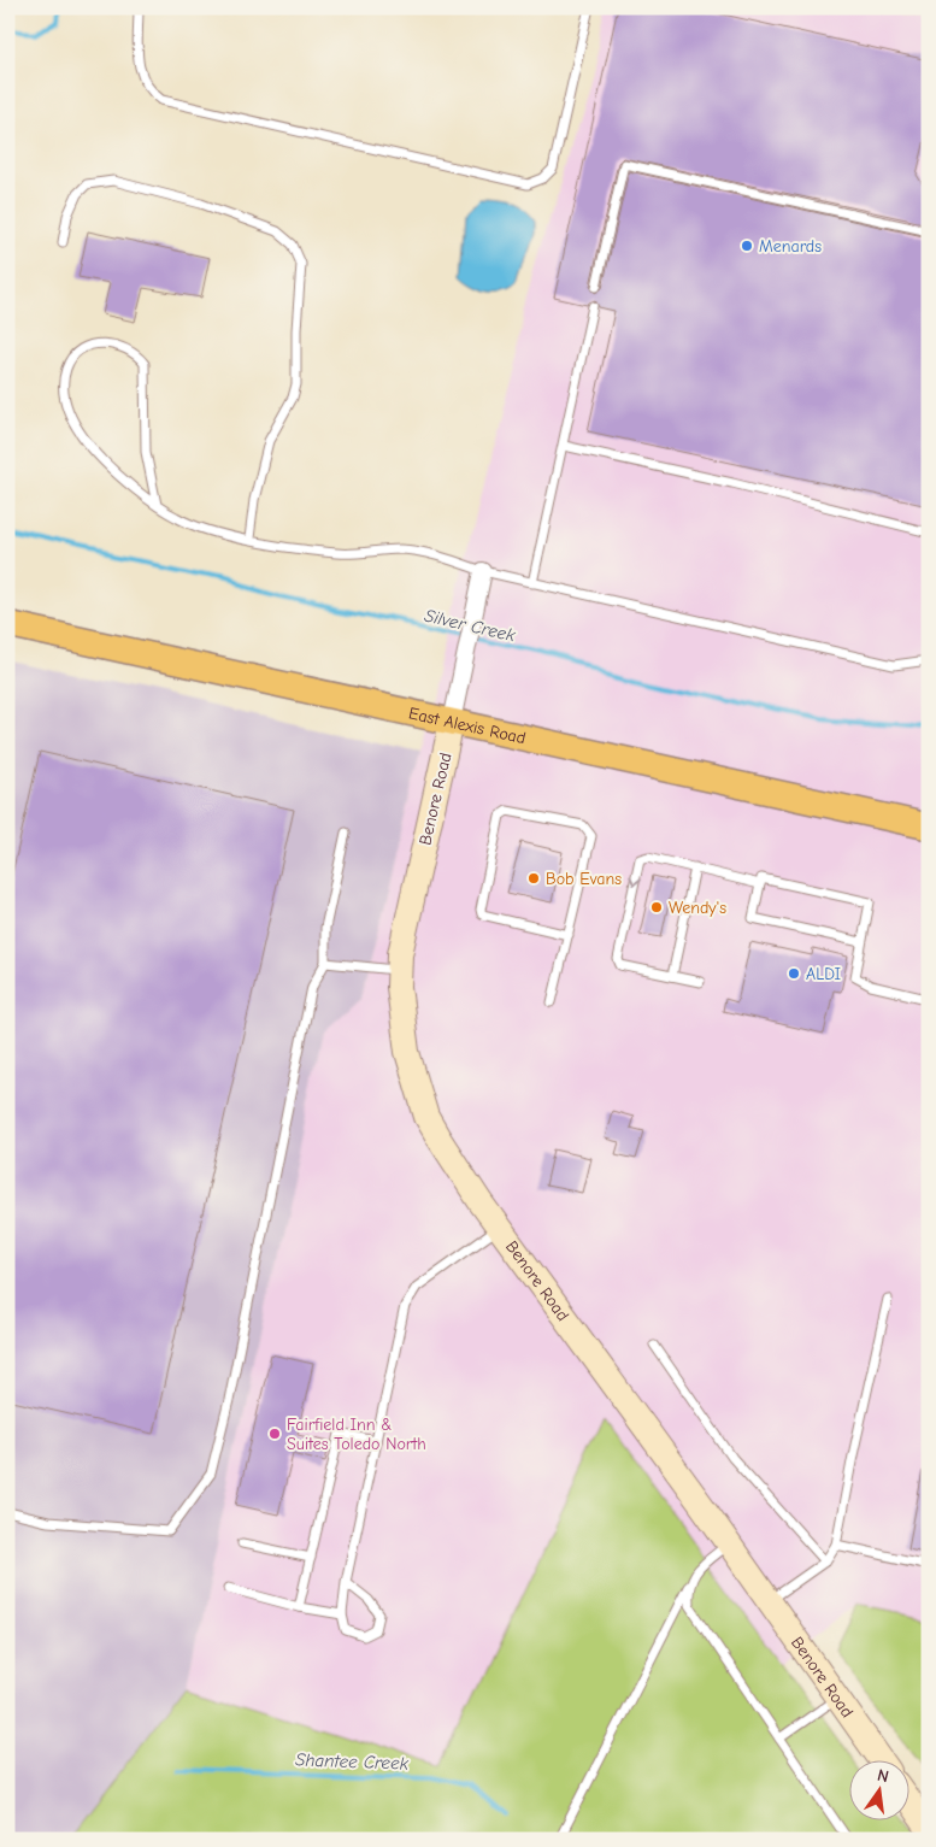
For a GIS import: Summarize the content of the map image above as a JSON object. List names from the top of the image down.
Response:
{
  "streets": {
    "main road": ["East Alexis Road", "Benore Road"]
  },
  "crossings": [
    ["East Alexis Road", "Benore Road"]
  ],
  "water": ["Silver Creek", "Shantee Creek"],
  "places": [
    "Menards",
    "Bob Evans",
    "Wendy's",
    "ALDI",
    "Fairfield Inn & Suites Toledo North"
  ],
  "north": "top"
}
